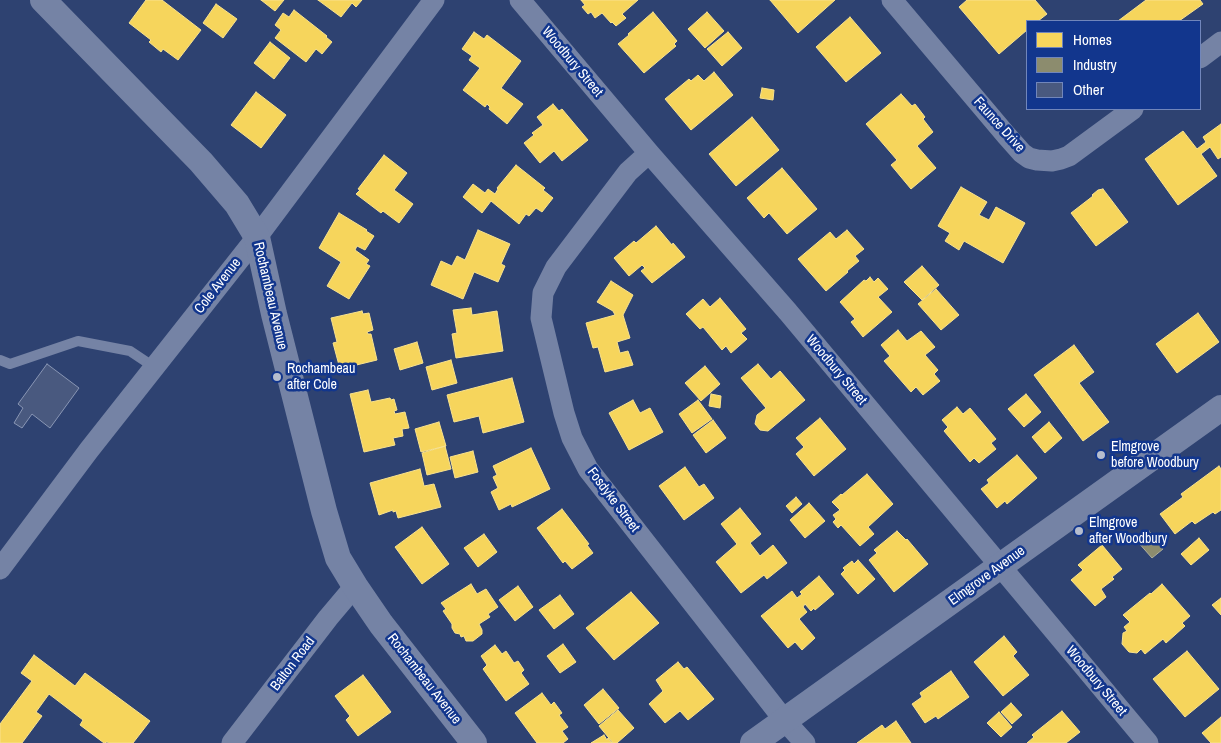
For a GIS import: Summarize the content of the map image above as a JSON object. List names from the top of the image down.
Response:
{
  "streets": {
    "street": [
      "Woodbury Street",
      "Faunce Drive",
      "Cole Avenue",
      "Rochambeau Avenue",
      "Fosdyke Street",
      "Elmgrove Avenue",
      "Balton Road"
    ]
  },
  "crossings": [
    ["Woodbury Street", "Fosdyke Street"],
    ["Woodbury Street", "Elmgrove Avenue"],
    ["Cole Avenue", "Rochambeau Avenue"],
    ["Rochambeau Avenue", "Balton Road"],
    ["Fosdyke Street", "Elmgrove Avenue"]
  ],
  "places": ["Rochambeau after Cole", "Elmgrove before Woodbury", "Elmgrove after Woodbury"],
  "legend": ["Homes", "Industry", "Other"]
}
